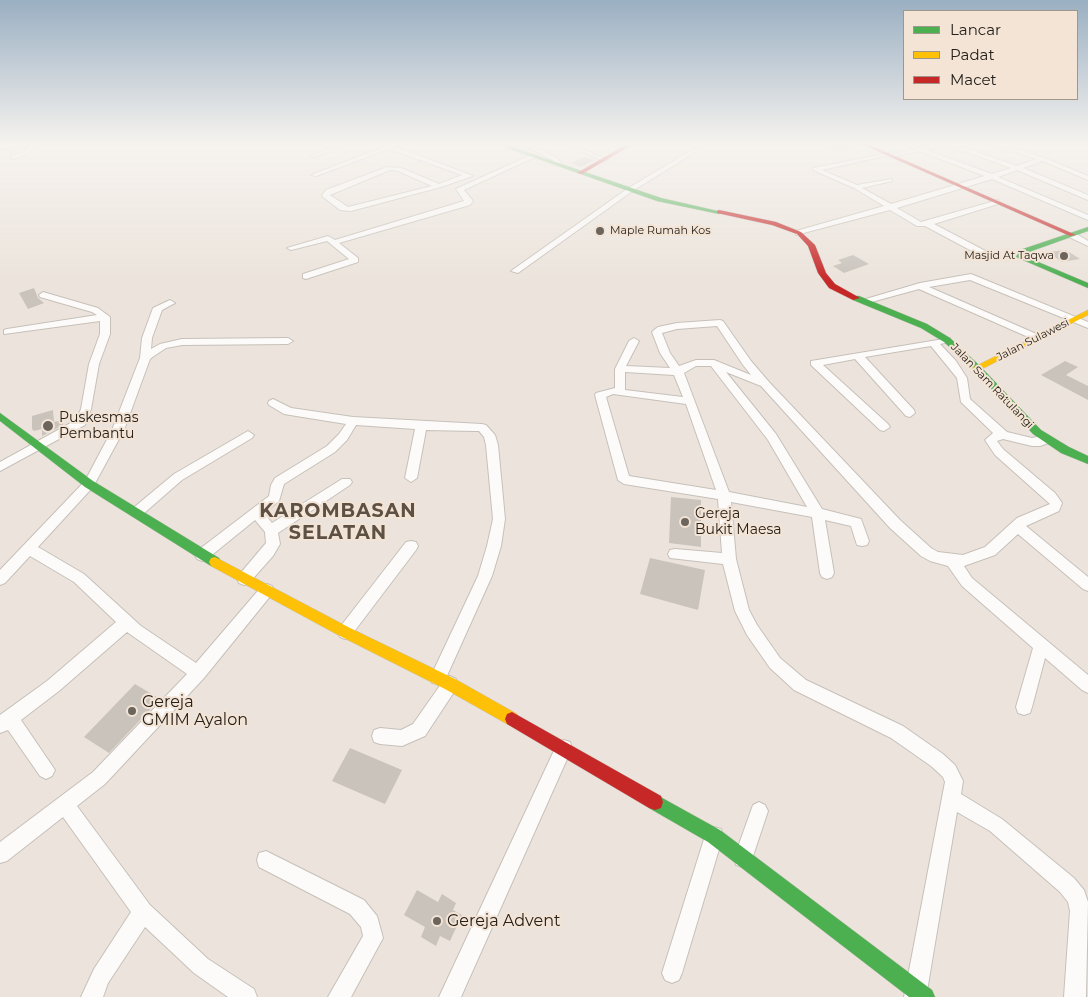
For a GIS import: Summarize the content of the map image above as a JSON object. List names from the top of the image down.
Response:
{
  "streets": {
    "main road": ["Jalan Sulawesi", "Jalan Sam Ratulangi"]
  },
  "crossings": [
    ["Jalan Sulawesi", "Jalan Sam Ratulangi"]
  ],
  "districts": ["KAROMBASAN SELATAN"],
  "places": [
    "Maple Rumah Kos",
    "Masjid At Taqwa",
    "Puskesmas Pembantu",
    "Gereja Bukit Maesa",
    "Gereja GMIM Ayalon",
    "Gereja Advent"
  ],
  "legend": ["Lancar", "Padat", "Macet"]
}
